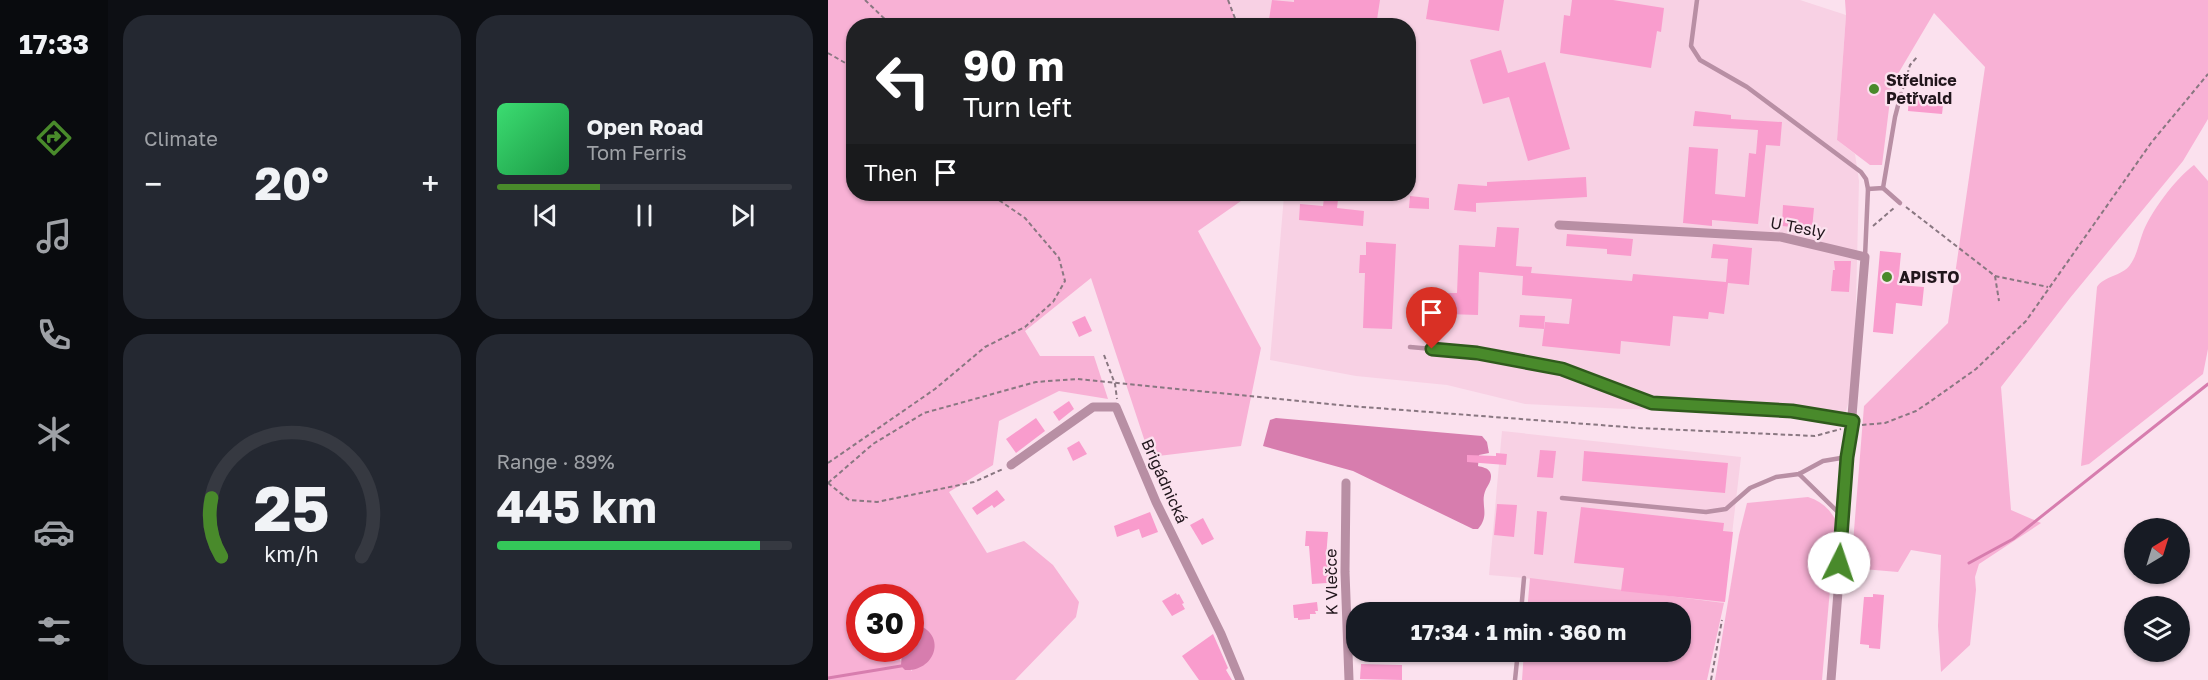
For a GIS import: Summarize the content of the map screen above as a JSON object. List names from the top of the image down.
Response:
{
  "streets": {
    "street": ["U Tesly", "Brigádnická", "K Vlečce"]
  },
  "places": ["Střelnice Petřvald", "APISTO"],
  "north": "top right",
  "page": {
    "tabs": "17:33",
    "tile": [
      "Climate",
      ["Range · 89%", "445 km"]
    ],
    "turn": ["90 m", "Turn left"],
    "song": ["Open Road", "Tom Ferris"],
    "then": "Then",
    "heat": ["−", "20°", "+"],
    "limit": "30",
    "trip": "17:34 · 1 min · 360 m",
    "gauge": ["25", "km/h"]
  }
}
